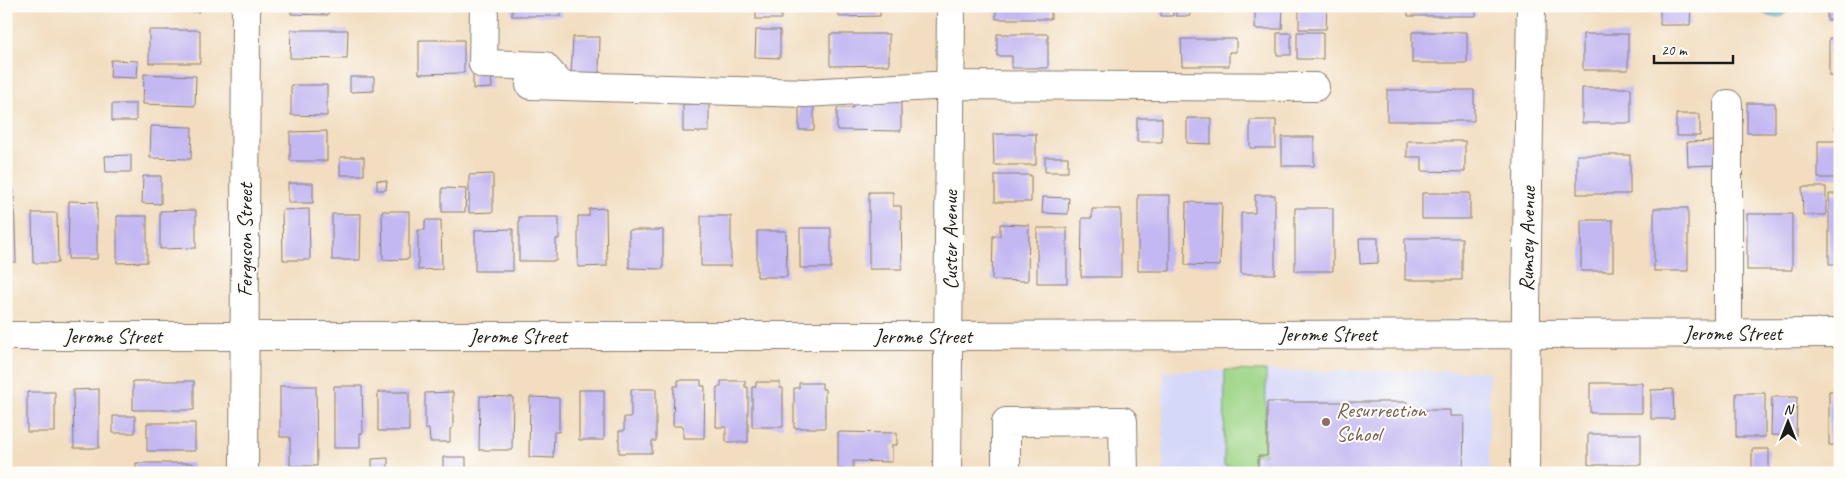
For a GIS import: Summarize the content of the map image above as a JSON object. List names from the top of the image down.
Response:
{
  "streets": {
    "street": [
      "Rumsey Avenue",
      "Ferguson Street",
      "Custer Avenue",
      "Jerome Street"
    ]
  },
  "crossings": [
    ["Rumsey Avenue", "Jerome Street"],
    ["Ferguson Street", "Jerome Street"],
    ["Custer Avenue", "Jerome Street"]
  ],
  "places": ["Resurrection School"],
  "scale_bar": "20 m",
  "north": "top"
}
